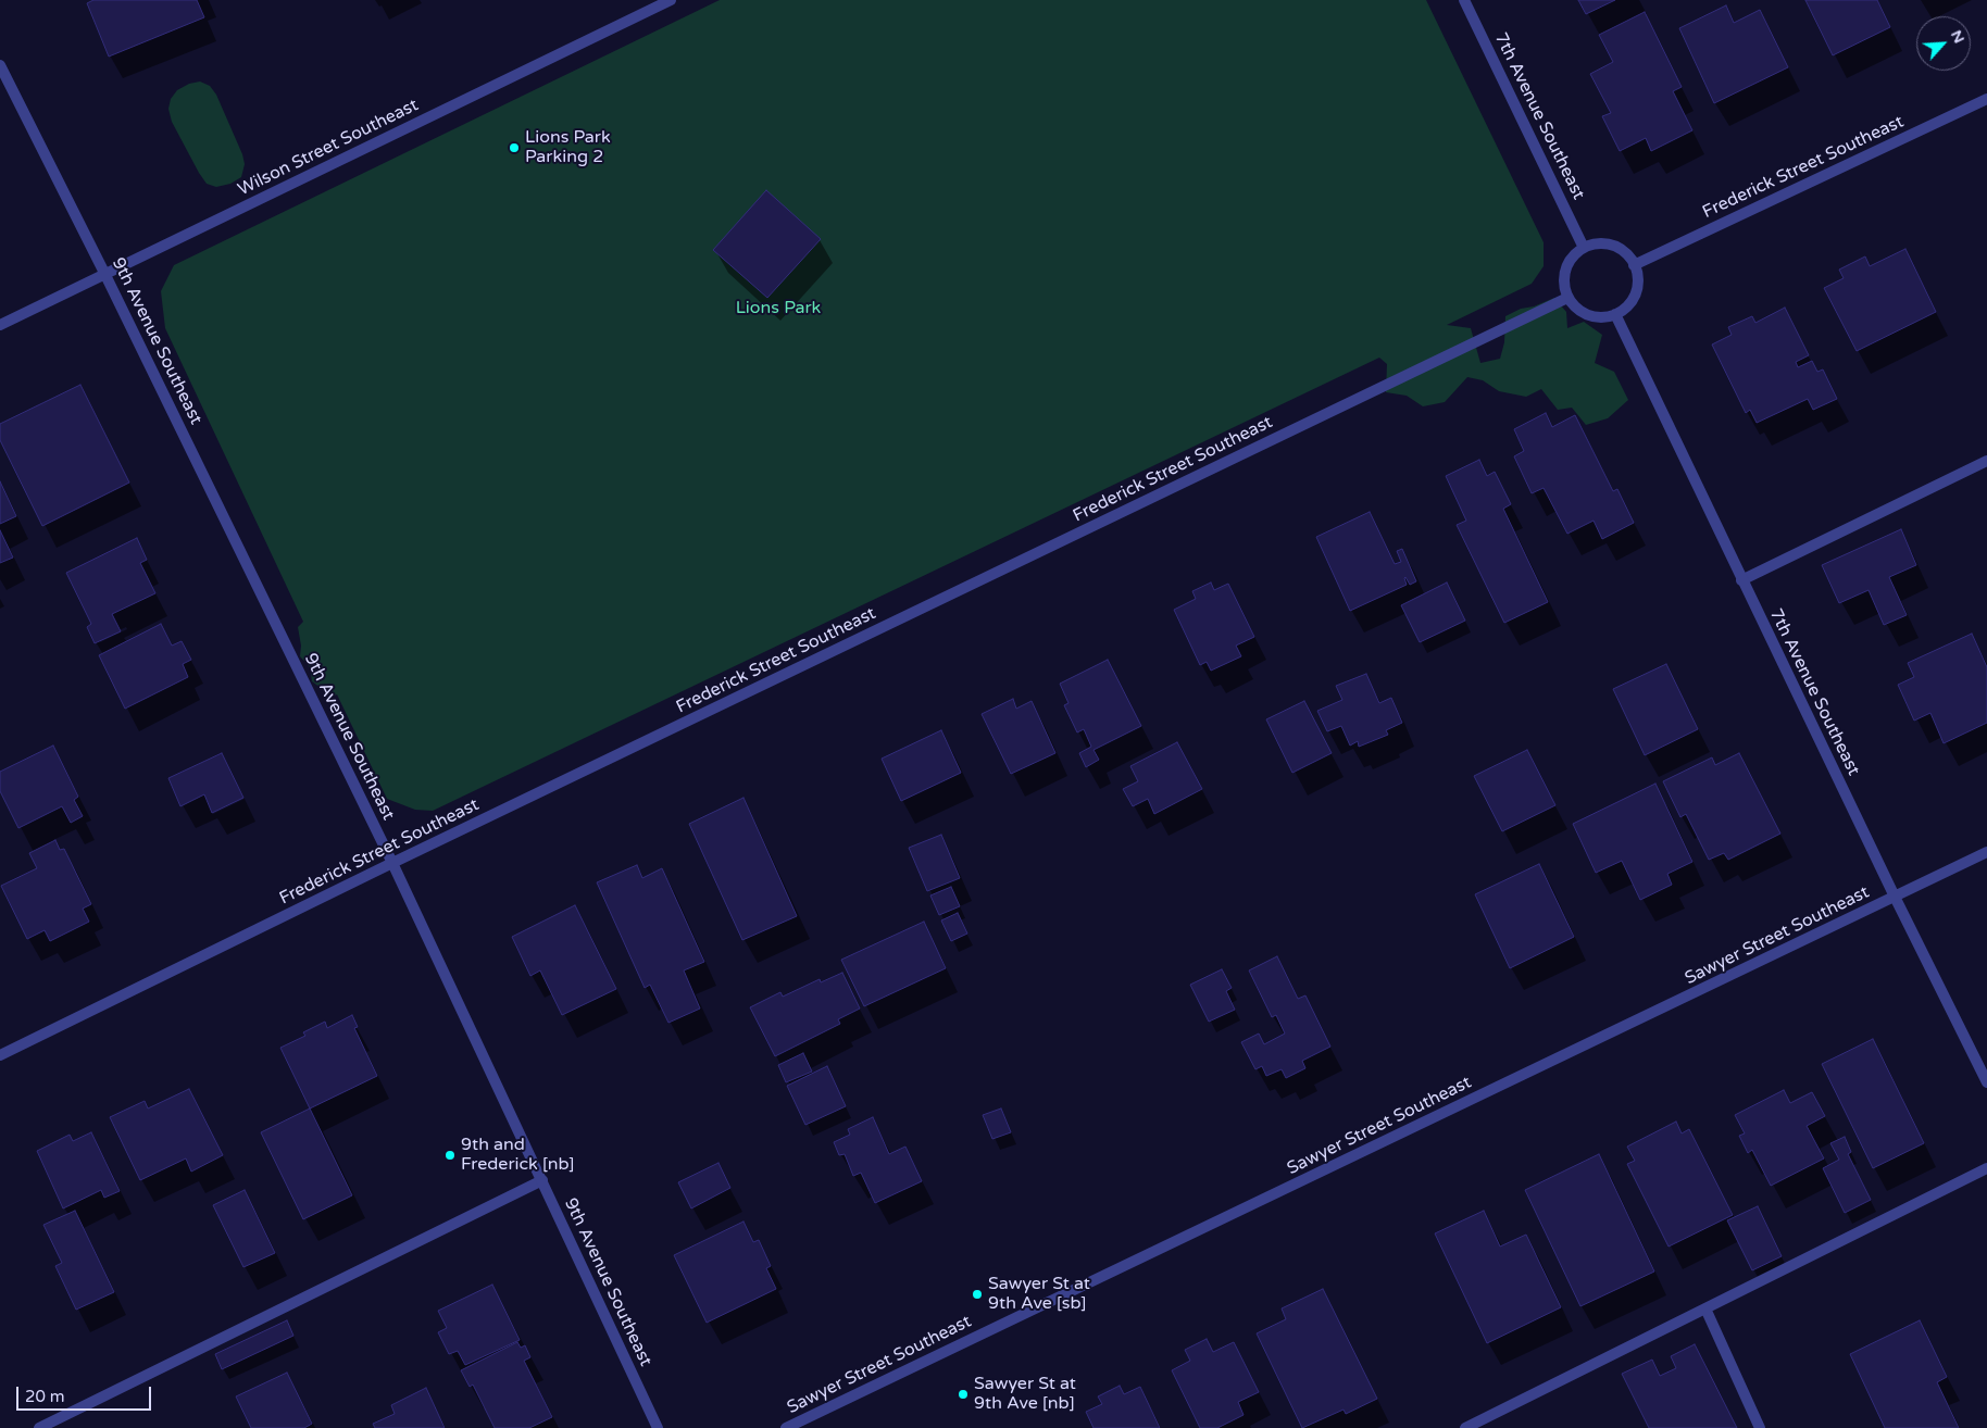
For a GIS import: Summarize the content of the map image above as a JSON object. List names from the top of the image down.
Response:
{
  "streets": {
    "street": [
      "7th Avenue Southeast",
      "Wilson Street Southeast",
      "Frederick Street Southeast",
      "9th Avenue Southeast",
      "Sawyer Street Southeast"
    ]
  },
  "crossings": [
    ["7th Avenue Southeast", "Frederick Street Southeast"],
    ["7th Avenue Southeast", "Sawyer Street Southeast"],
    ["Wilson Street Southeast", "9th Avenue Southeast"],
    ["Frederick Street Southeast", "9th Avenue Southeast"]
  ],
  "parks": ["Lions Park"],
  "places": [
    "Lions Park Parking 2",
    "9th and Frederick [nb]",
    "Sawyer St at 9th Ave [sb]",
    "Sawyer St at 9th Ave [nb]"
  ],
  "scale_bar": "20 m",
  "north": "top right"
}
